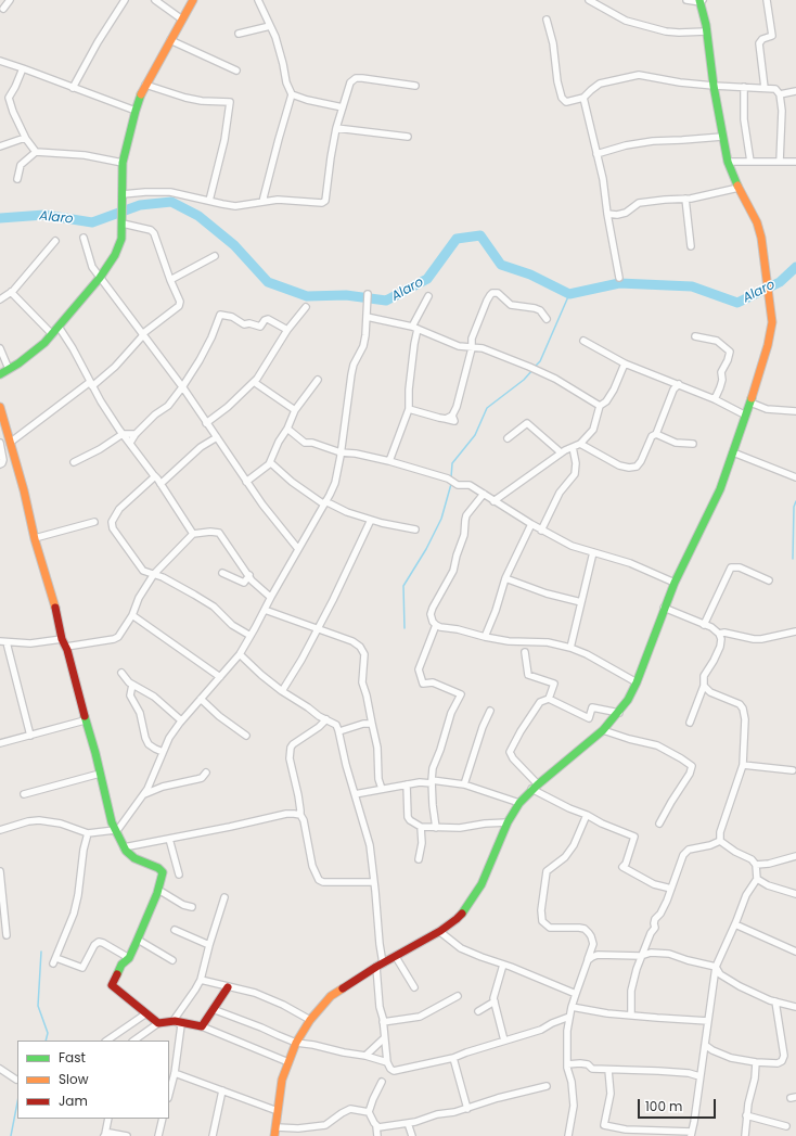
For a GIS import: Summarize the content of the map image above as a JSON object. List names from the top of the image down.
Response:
{
  "water": ["Alaro"],
  "legend": ["Fast", "Slow", "Jam"],
  "scale_bar": "100 m"
}
